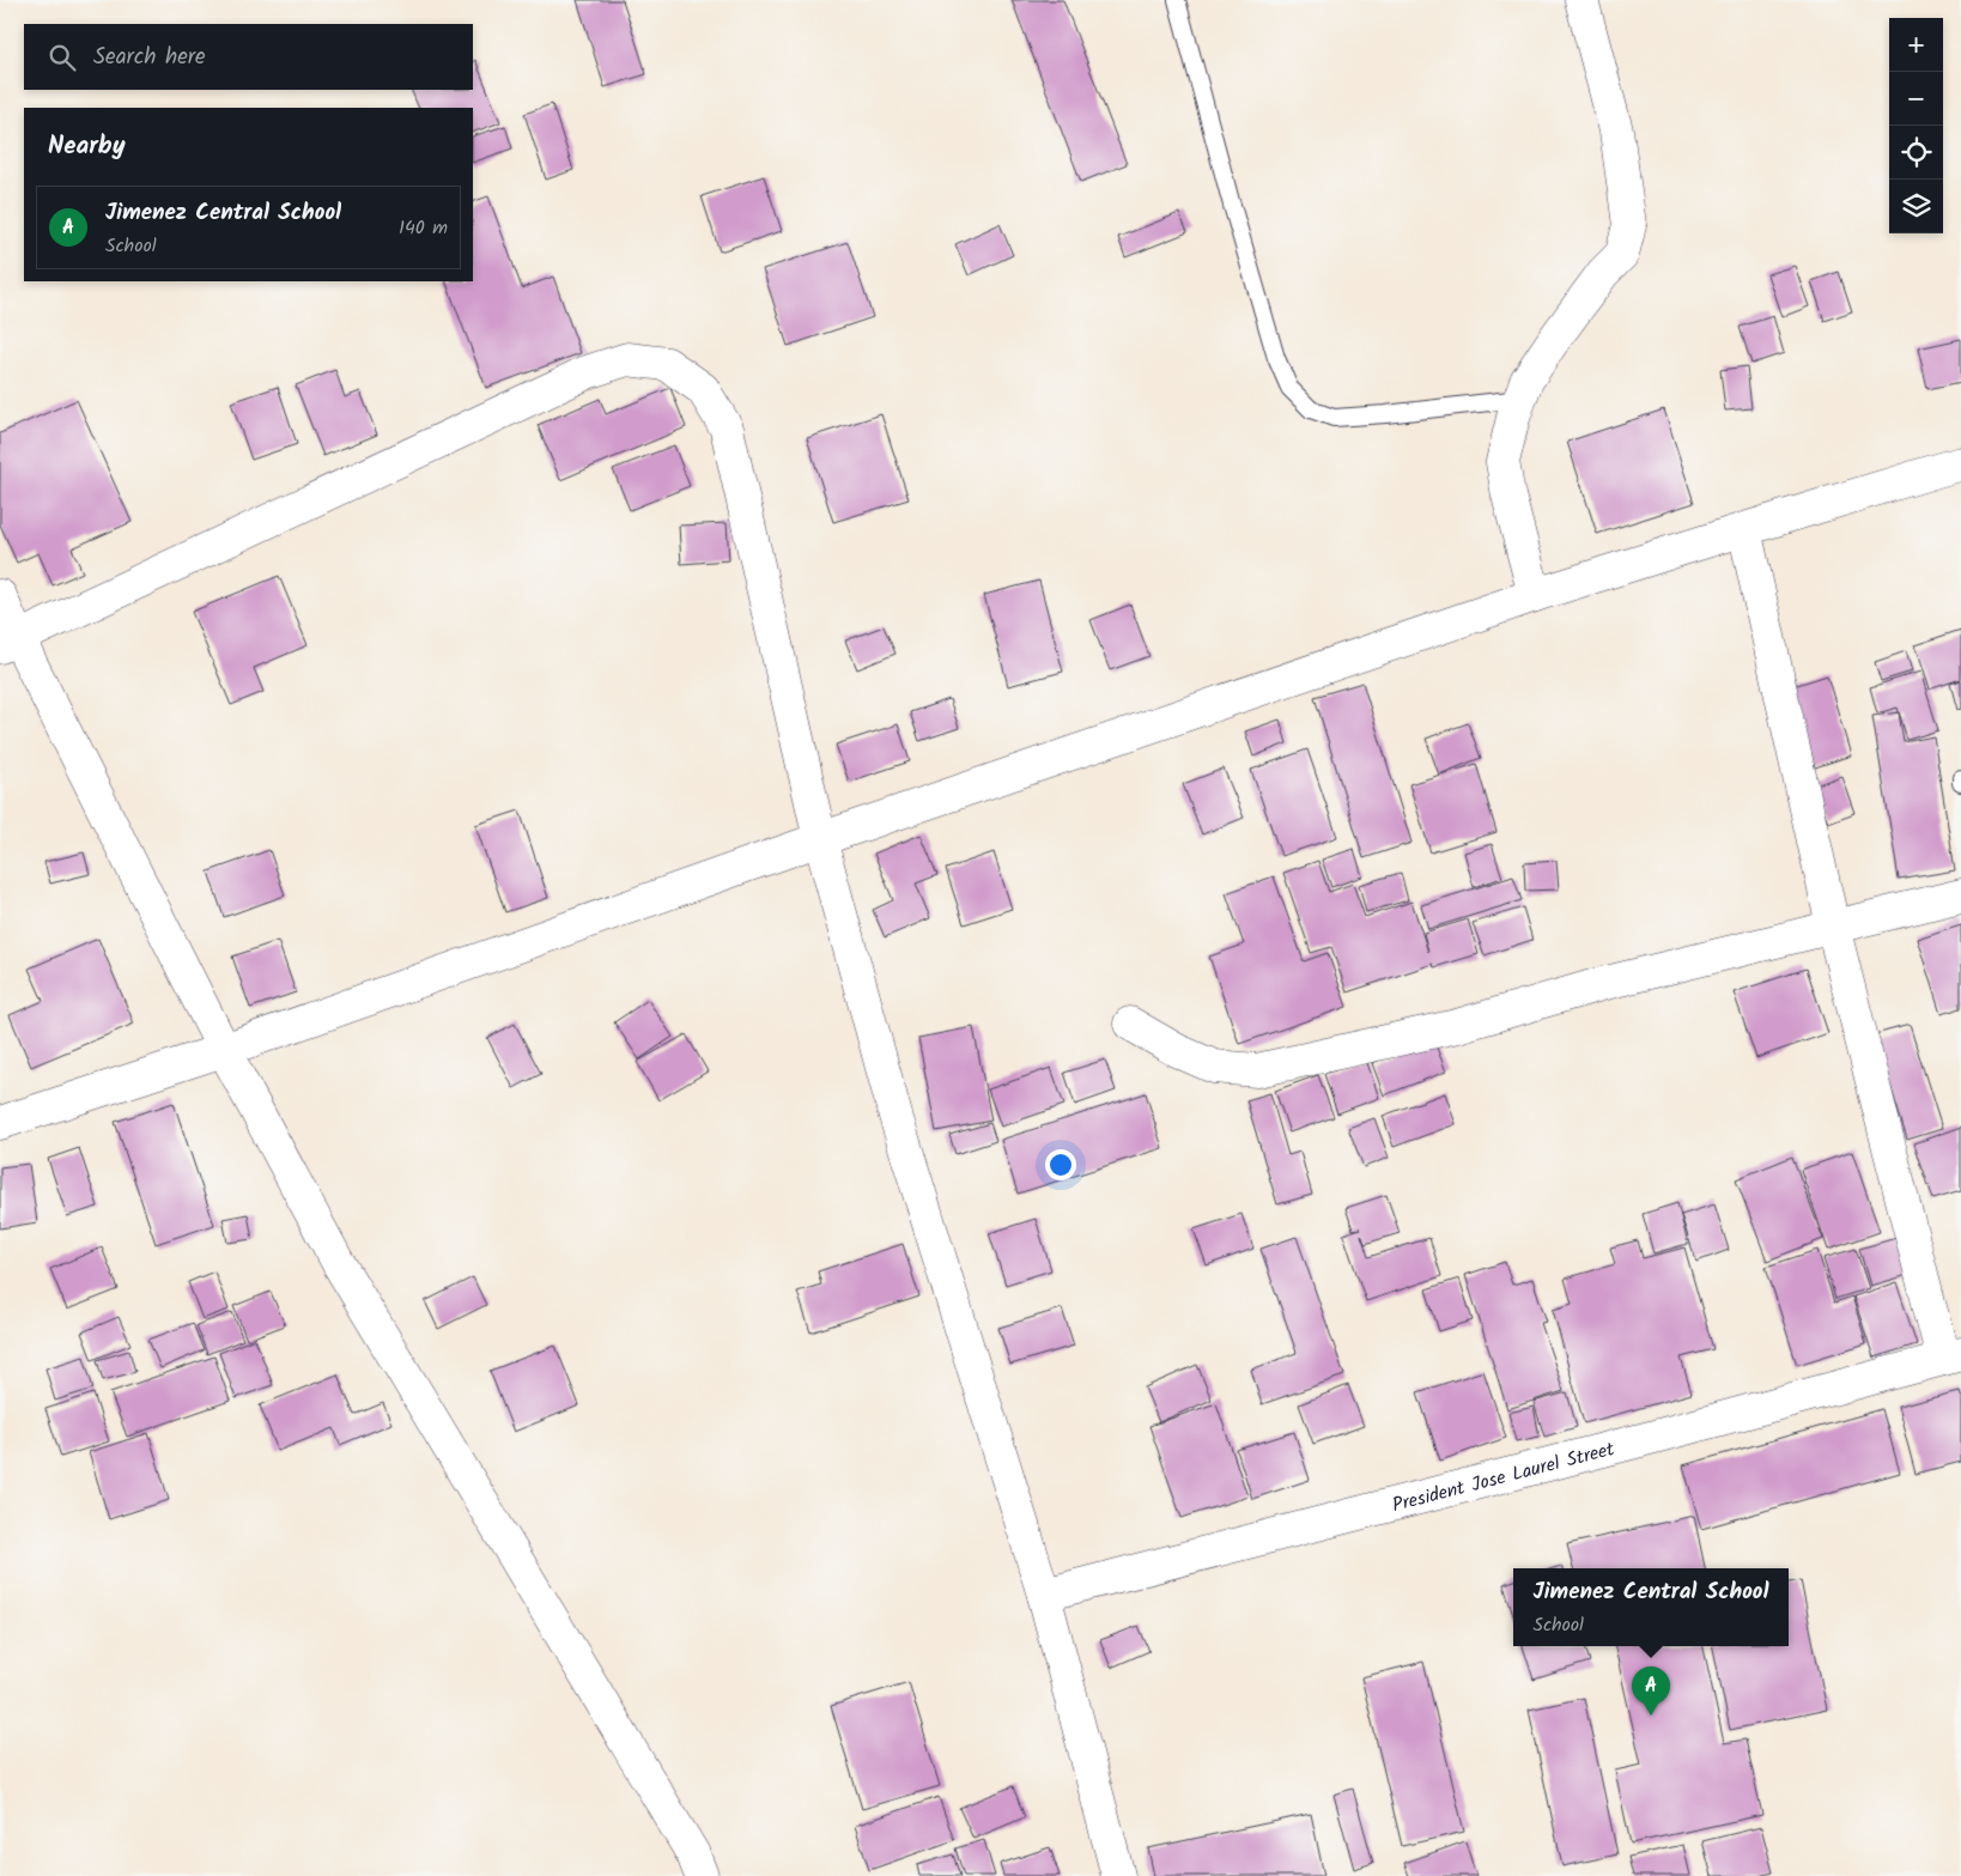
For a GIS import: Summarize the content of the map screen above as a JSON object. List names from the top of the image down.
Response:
{
  "streets": {
    "street": ["President Jose Laurel Street"]
  },
  "page": {
    "map_buttons": ["+", "−"],
    "search": "Search here",
    "heading": "Nearby",
    "list": [
      {
        "mark": "A",
        "name": "Jimenez Central School",
        "note": "School",
        "value": "140 m"
      }
    ],
    "popup": ["Jimenez Central School", "School"],
    "pins": "A"
  }
}
